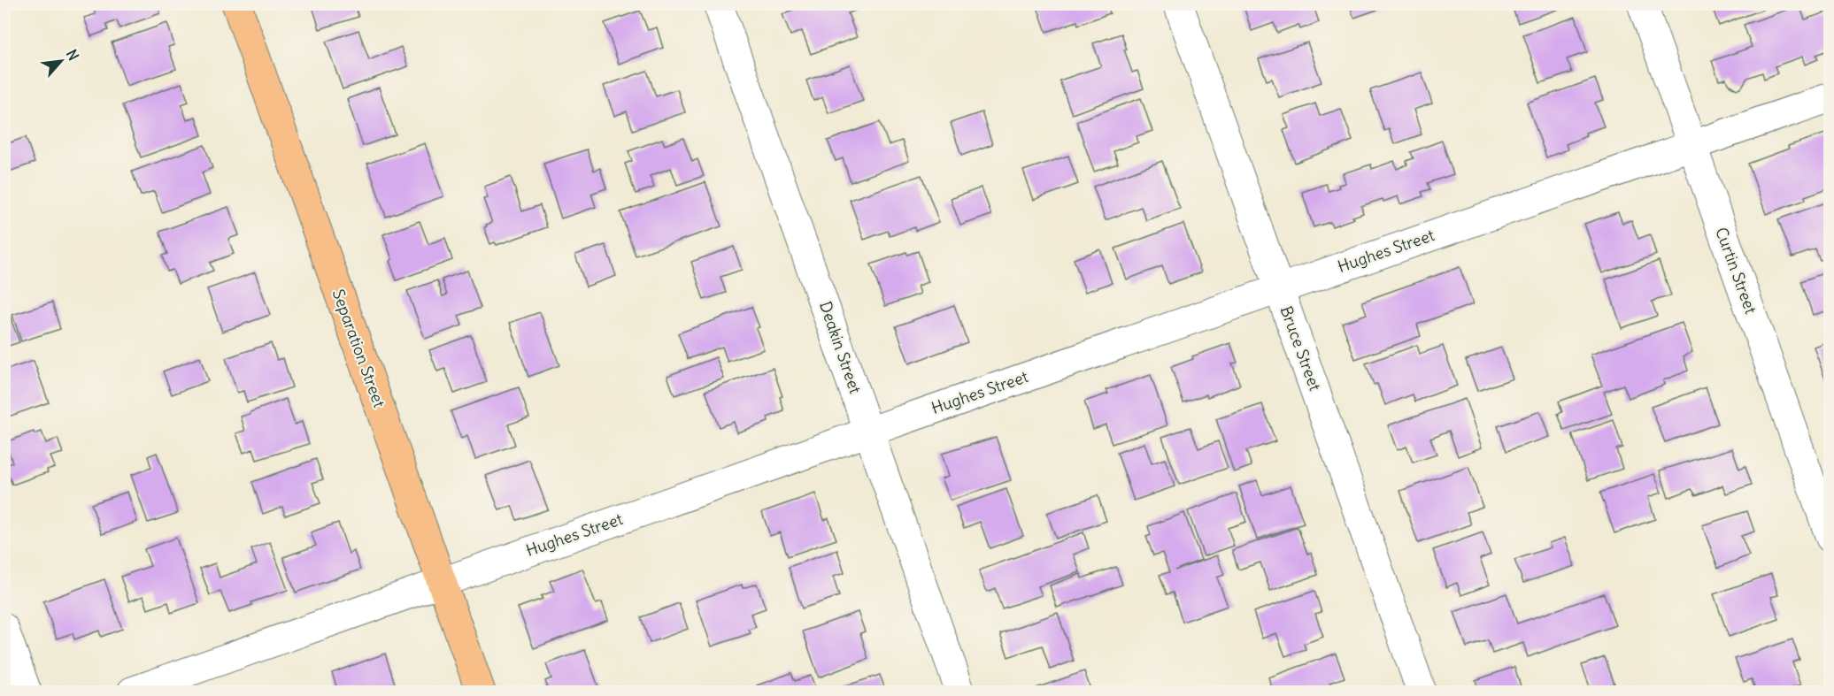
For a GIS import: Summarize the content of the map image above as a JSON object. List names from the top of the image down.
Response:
{
  "streets": {
    "main road": ["Separation Street"],
    "street": [
      "Hughes Street",
      "Curtin Street",
      "Deakin Street",
      "Bruce Street"
    ]
  },
  "crossings": [
    ["Hughes Street", "Curtin Street"],
    ["Hughes Street", "Deakin Street"],
    ["Hughes Street", "Separation Street"],
    ["Hughes Street", "Bruce Street"]
  ],
  "north": "top right"
}
